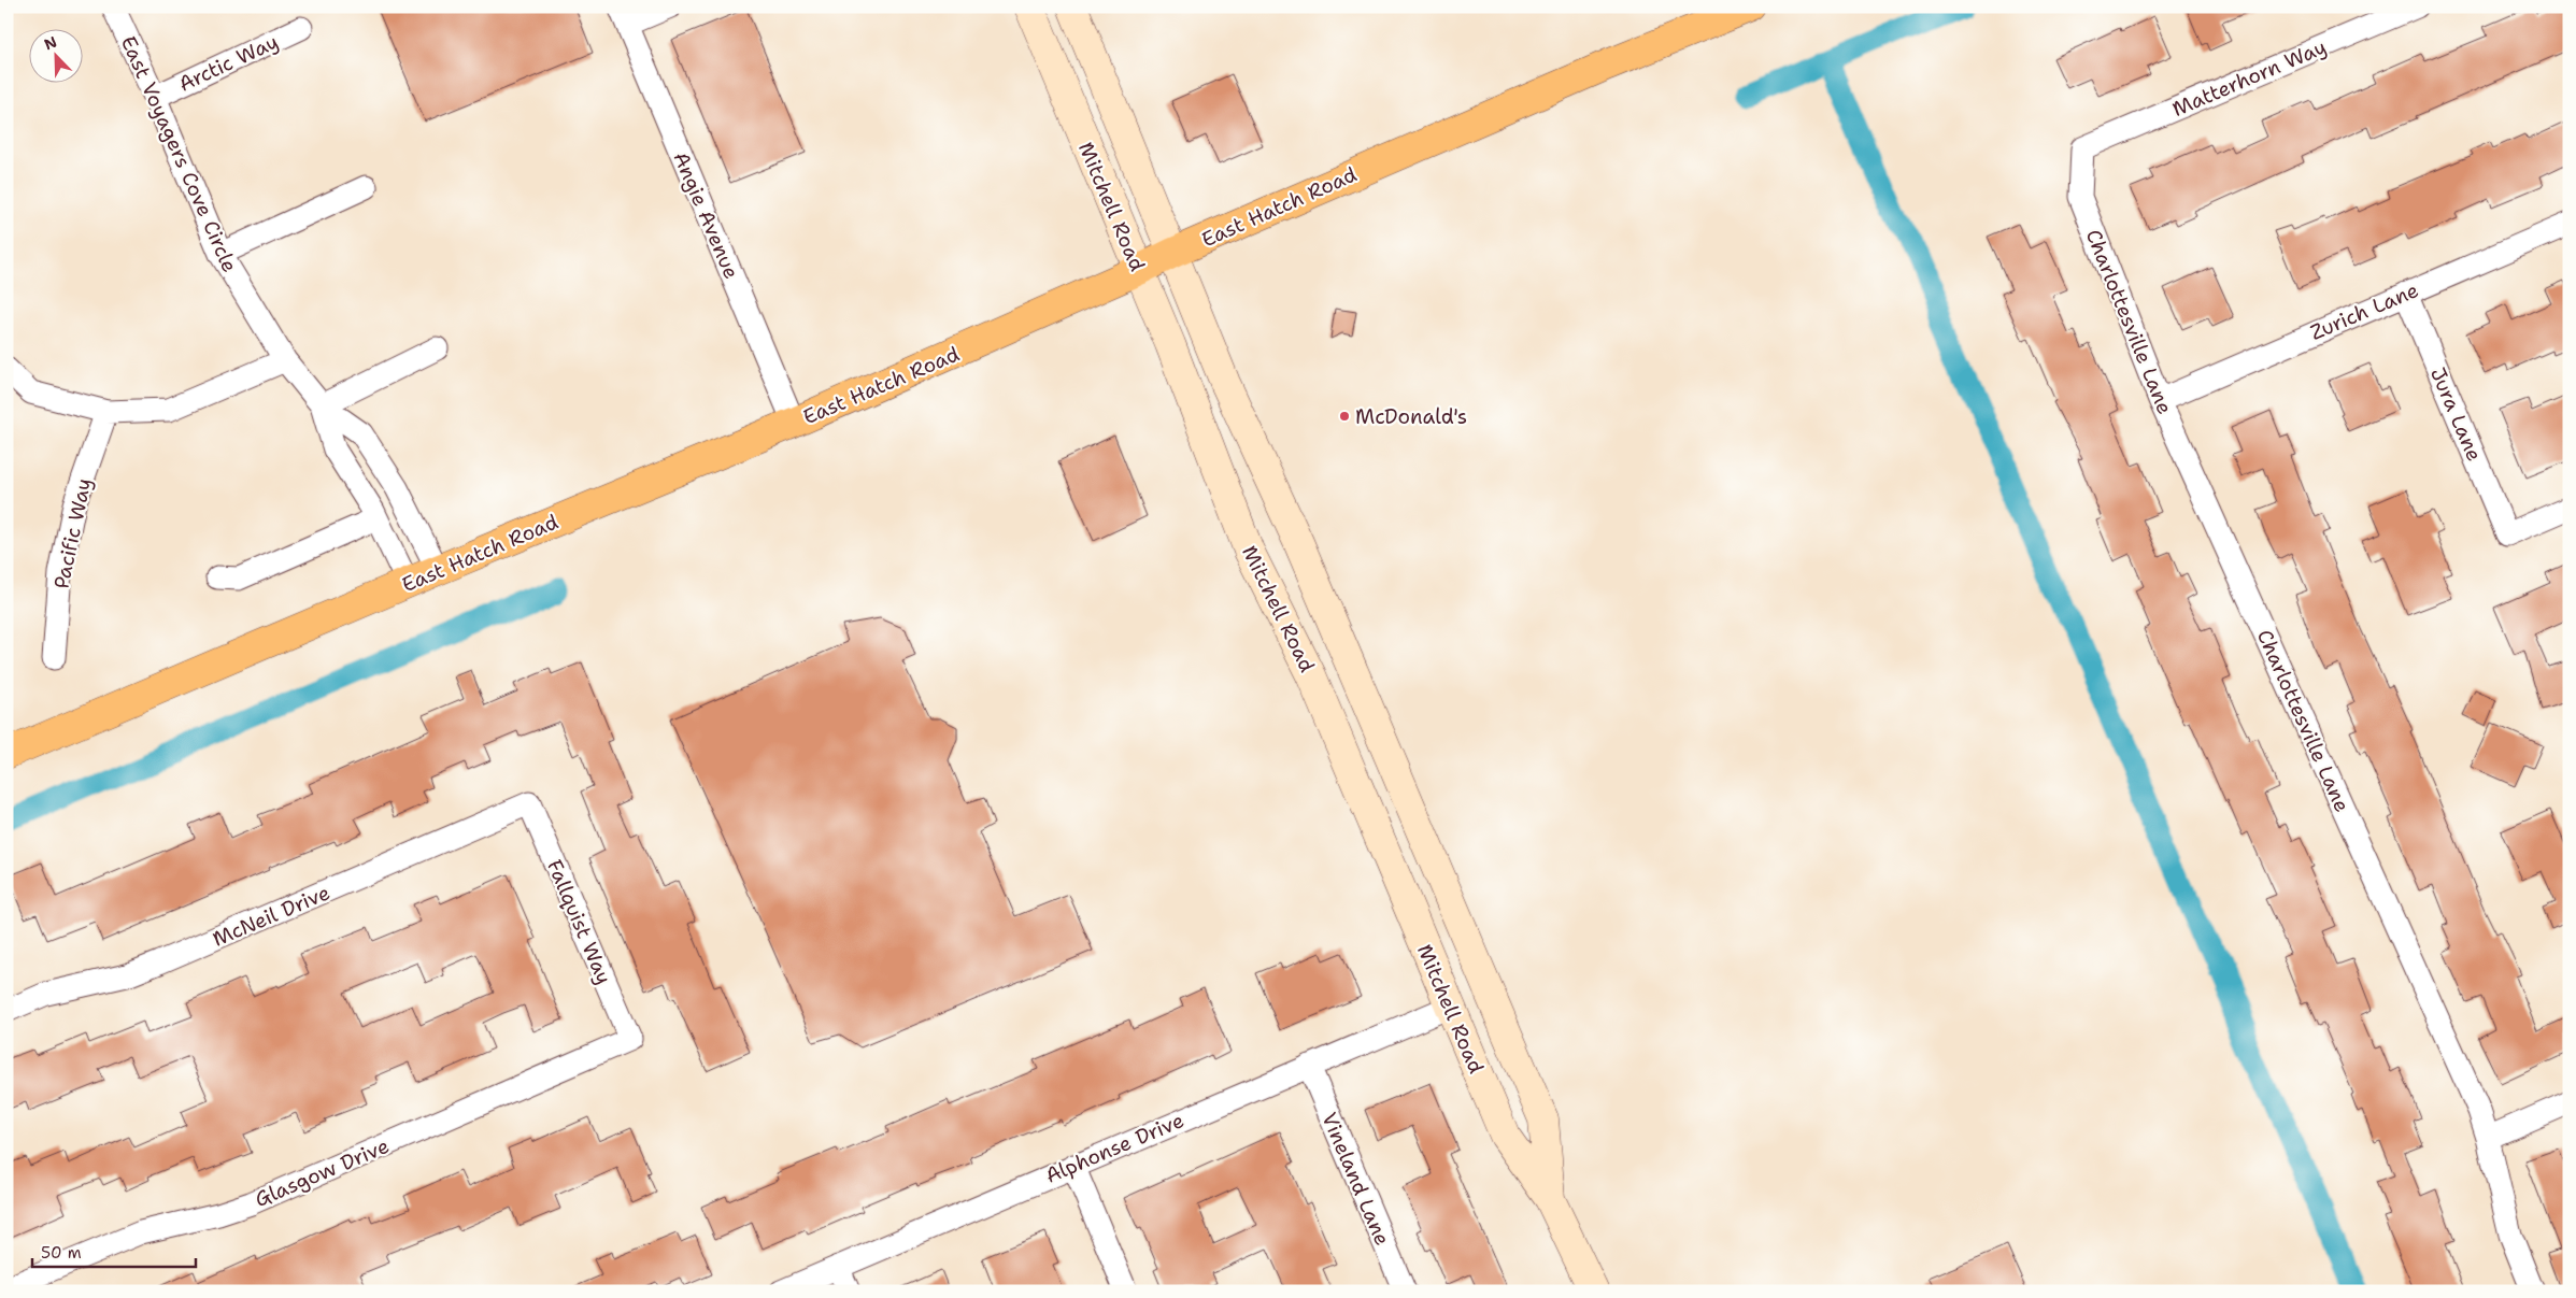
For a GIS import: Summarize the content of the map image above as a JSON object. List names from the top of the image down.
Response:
{
  "streets": {
    "main road": ["Mitchell Road", "East Hatch Road"],
    "street": [
      "Arctic Way",
      "Matterhorn Way",
      "East Voyagers Cove Circle",
      "Angie Avenue",
      "Zurich Lane",
      "Charlottesville Lane",
      "Jura Lane",
      "Pacific Way",
      "McNeil Drive",
      "Fallquist Way",
      "Alphonse Drive",
      "Glasgow Drive",
      "Vineland Lane"
    ]
  },
  "crossings": [
    ["Arctic Way", "East Voyagers Cove Circle"],
    ["Matterhorn Way", "Charlottesville Lane"],
    ["East Voyagers Cove Circle", "East Hatch Road"],
    ["Mitchell Road", "East Hatch Road"],
    ["Mitchell Road", "Alphonse Drive"],
    ["East Hatch Road", "Angie Avenue"],
    ["Zurich Lane", "Charlottesville Lane"],
    ["Zurich Lane", "Jura Lane"],
    ["McNeil Drive", "Fallquist Way"],
    ["Fallquist Way", "Glasgow Drive"],
    ["Alphonse Drive", "Vineland Lane"]
  ],
  "places": ["McDonald's"],
  "scale_bar": "50 m",
  "north": "top left"
}
